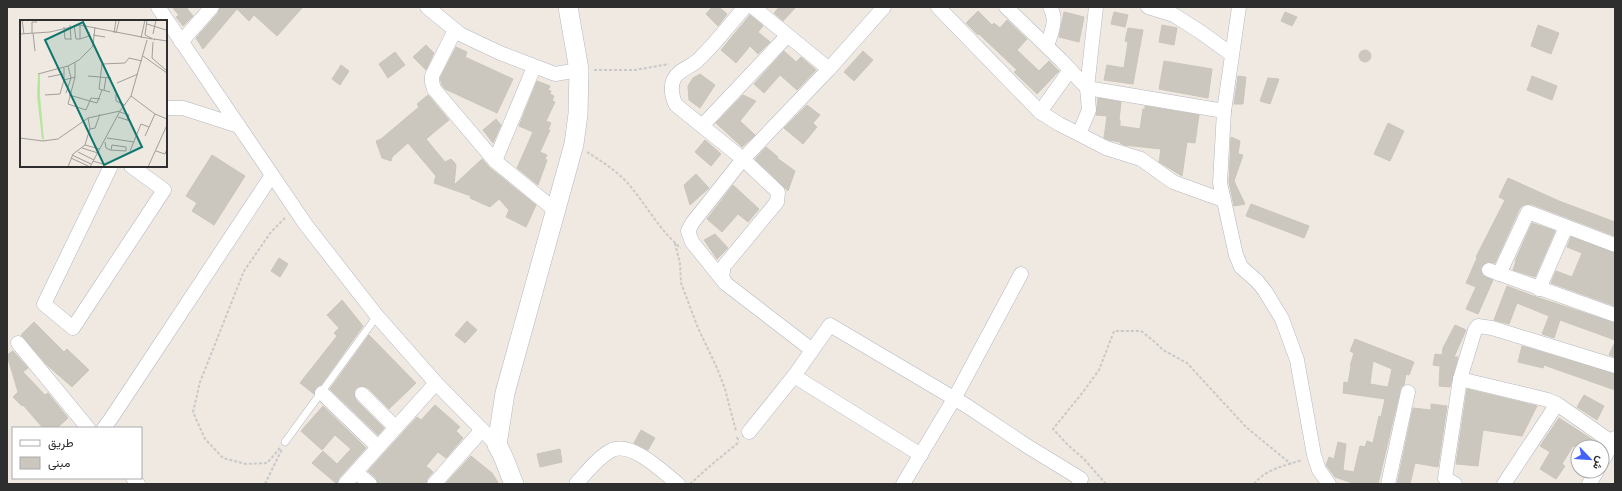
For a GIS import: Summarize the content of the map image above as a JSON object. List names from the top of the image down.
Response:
{
  "legend": ["طريق", "مبنى"],
  "north": "bottom right"
}
